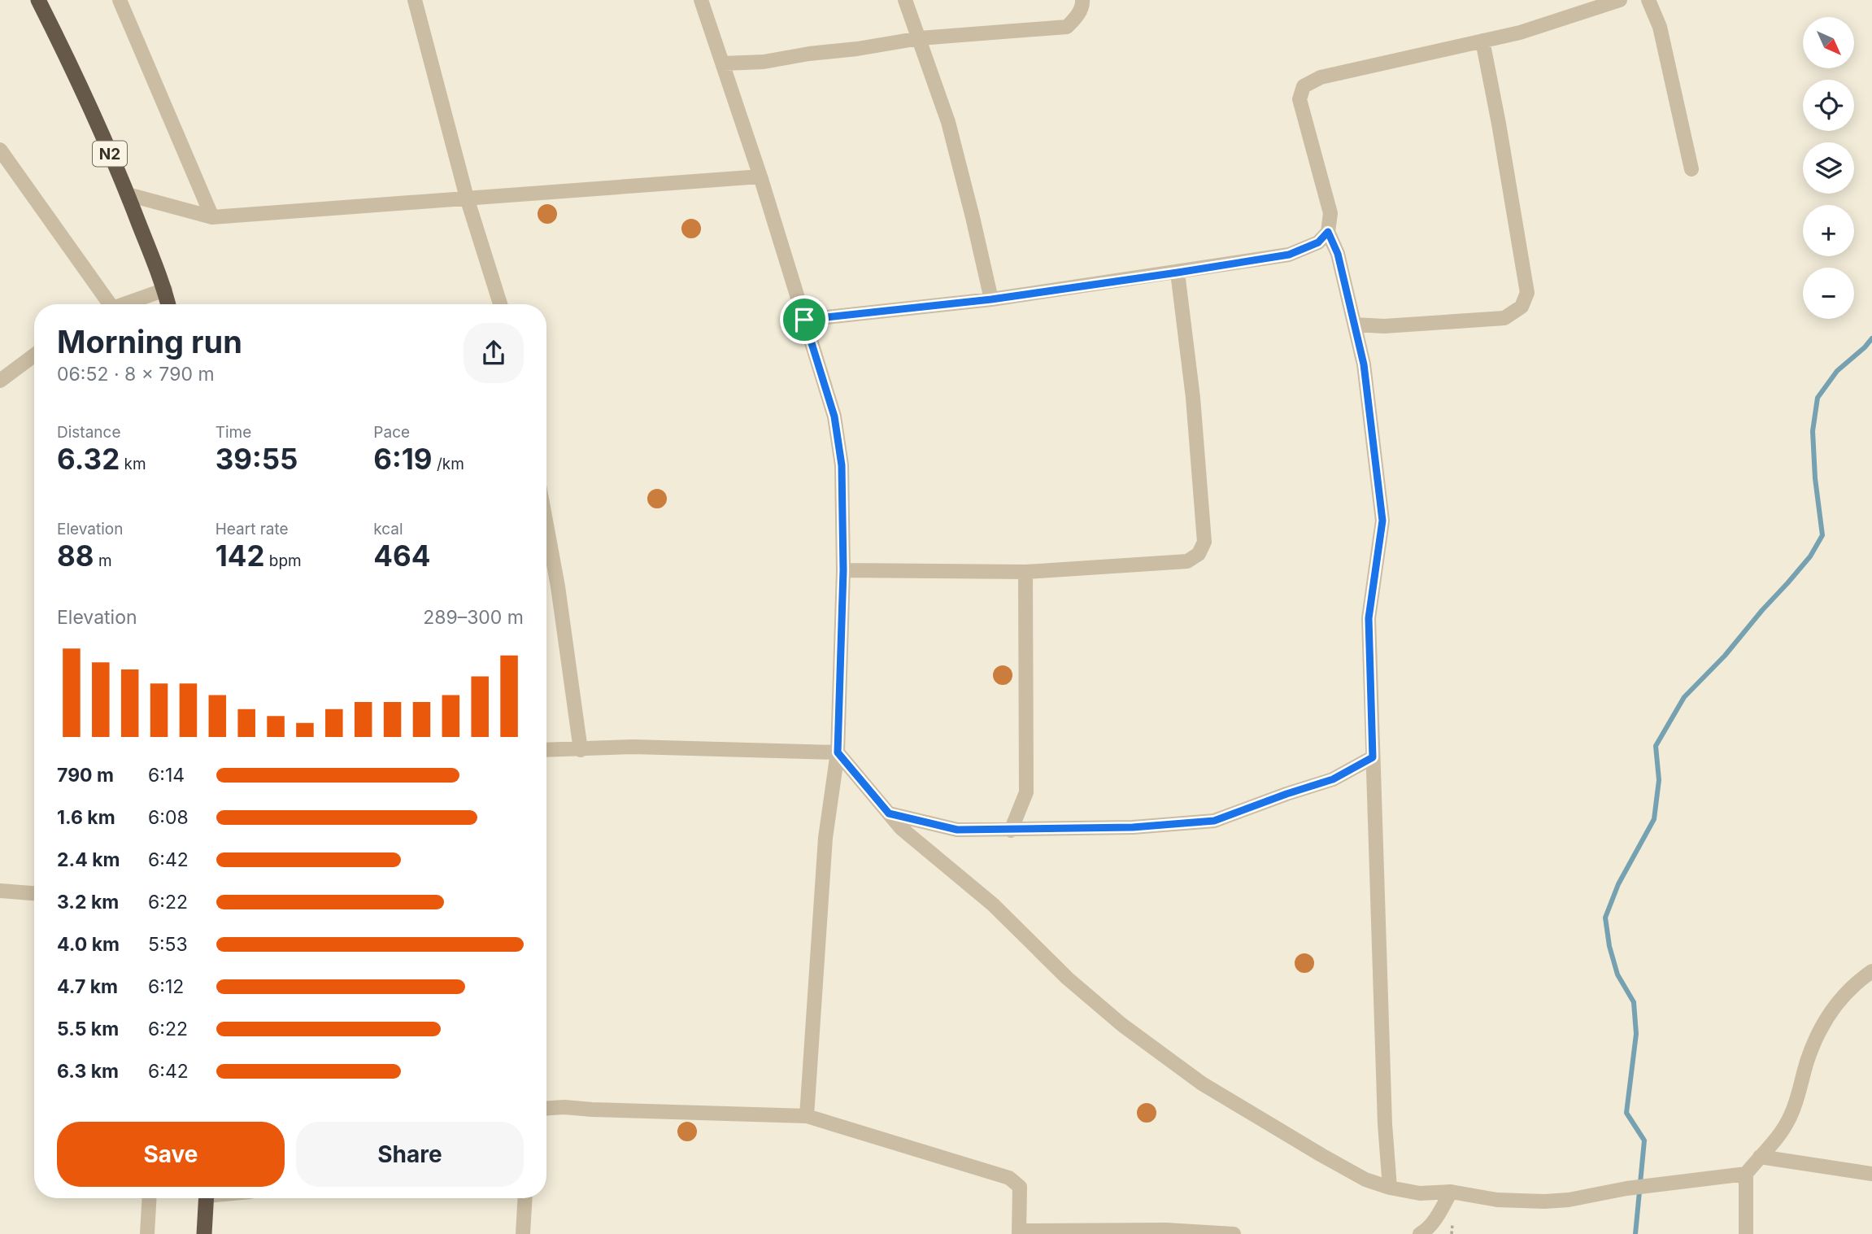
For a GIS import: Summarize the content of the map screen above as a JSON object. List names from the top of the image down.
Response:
{
  "streets": {
    "highway": ["N2"]
  },
  "north": "bottom right",
  "page": {
    "map_buttons": ["+", "−"],
    "heading": ["Morning run", "06:52 · 8 × 790 m"],
    "stats": [
      ["Distance", "6.32 km"],
      ["Time", "39:55"],
      ["Pace", "6:19 /km"],
      ["Elevation", "88 m"],
      ["Heart rate", "142 bpm"],
      ["kcal", "464"]
    ],
    "chart": ["Elevation", "289–300 m"],
    "list": [
      {
        "name": "790 m",
        "note": "6:14"
      },
      {
        "name": "1.6 km",
        "note": "6:08"
      },
      {
        "name": "2.4 km",
        "note": "6:42"
      },
      {
        "name": "3.2 km",
        "note": "6:22"
      },
      {
        "name": "4.0 km",
        "note": "5:53"
      },
      {
        "name": "4.7 km",
        "note": "6:12"
      },
      {
        "name": "5.5 km",
        "note": "6:22"
      },
      {
        "name": "6.3 km",
        "note": "6:42"
      }
    ],
    "buttons": ["Save", "Share"]
  }
}
